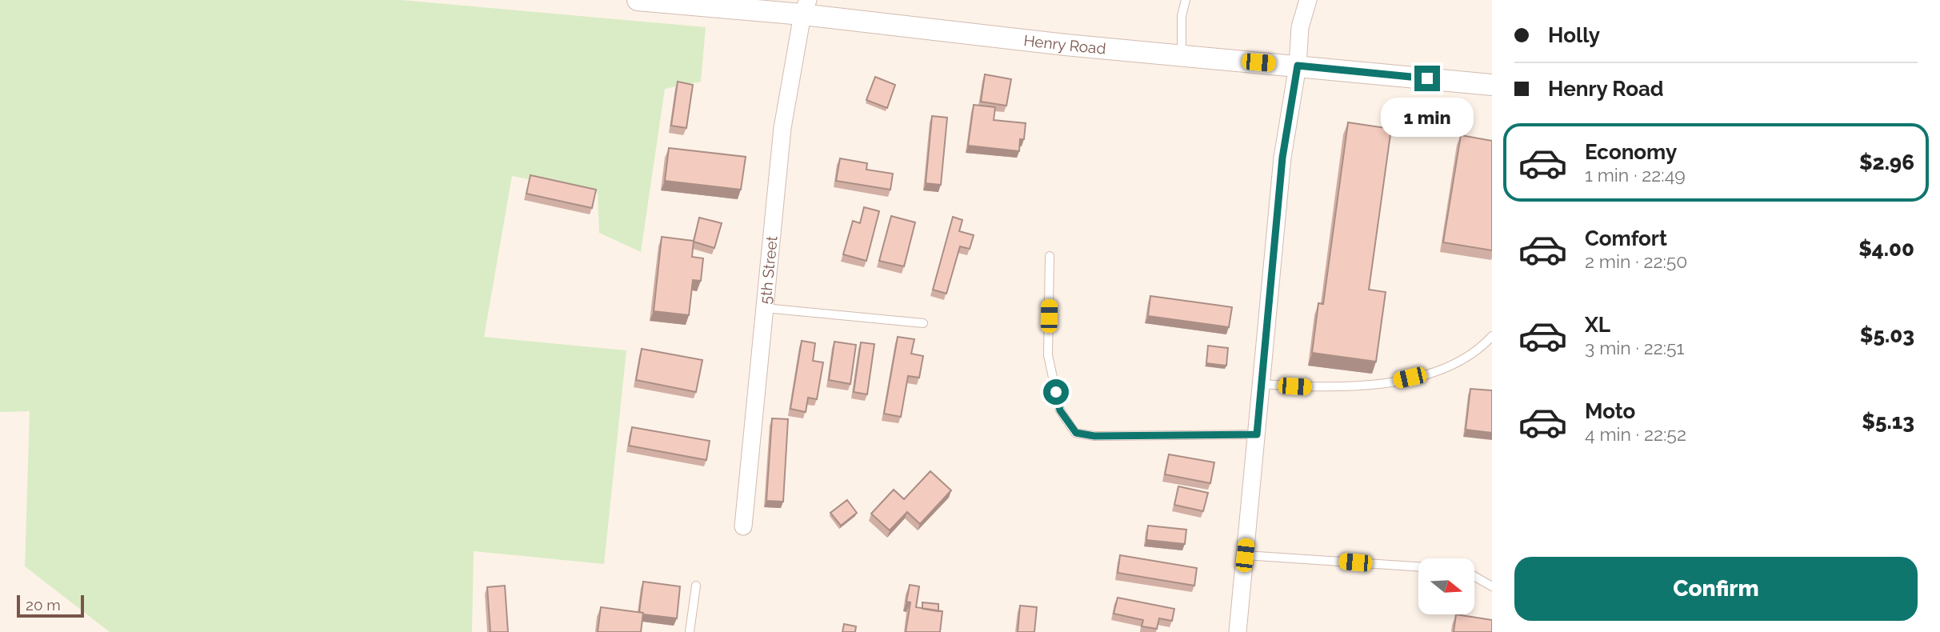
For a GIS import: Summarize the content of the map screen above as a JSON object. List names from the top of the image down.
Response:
{
  "streets": {
    "street": ["Henry Road", "5th Street"]
  },
  "crossings": [
    ["Henry Road", "5th Street"]
  ],
  "scale_bar": "20 m",
  "north": "right",
  "page": {
    "banner": ["Holly", "Henry Road"],
    "bubble": "1 min",
    "list": [
      {
        "name": "Economy",
        "note": "1 min · 22:49",
        "value": "$2.96"
      },
      {
        "name": "Comfort",
        "note": "2 min · 22:50",
        "value": "$4.00"
      },
      {
        "name": "XL",
        "note": "3 min · 22:51",
        "value": "$5.03"
      },
      {
        "name": "Moto",
        "note": "4 min · 22:52",
        "value": "$5.13"
      }
    ],
    "buttons": "Confirm",
    "scale": "20 m"
  }
}
